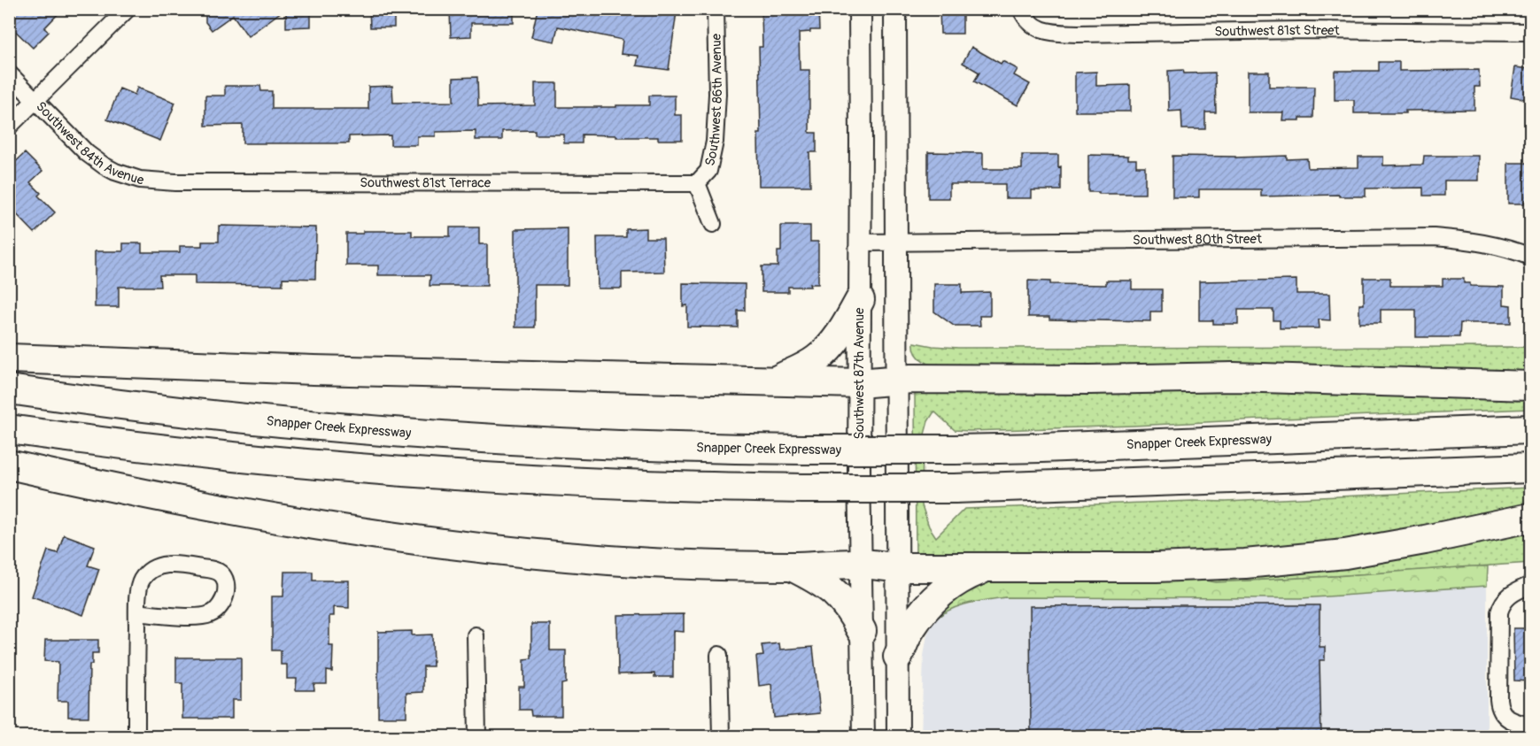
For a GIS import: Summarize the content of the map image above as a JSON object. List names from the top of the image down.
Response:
{
  "streets": {
    "highway": ["Snapper Creek Expressway"],
    "main road": ["Southwest 87th Avenue"],
    "street": [
      "Southwest 81st Street",
      "Southwest 86th Avenue",
      "Southwest 84th Avenue",
      "Southwest 81st Terrace",
      "Southwest 80th Street"
    ]
  },
  "crossings": [
    ["Southwest 86th Avenue", "Southwest 81st Terrace"],
    ["Southwest 84th Avenue", "Southwest 81st Terrace"],
    ["Southwest 80th Street", "Southwest 87th Avenue"]
  ]
}
